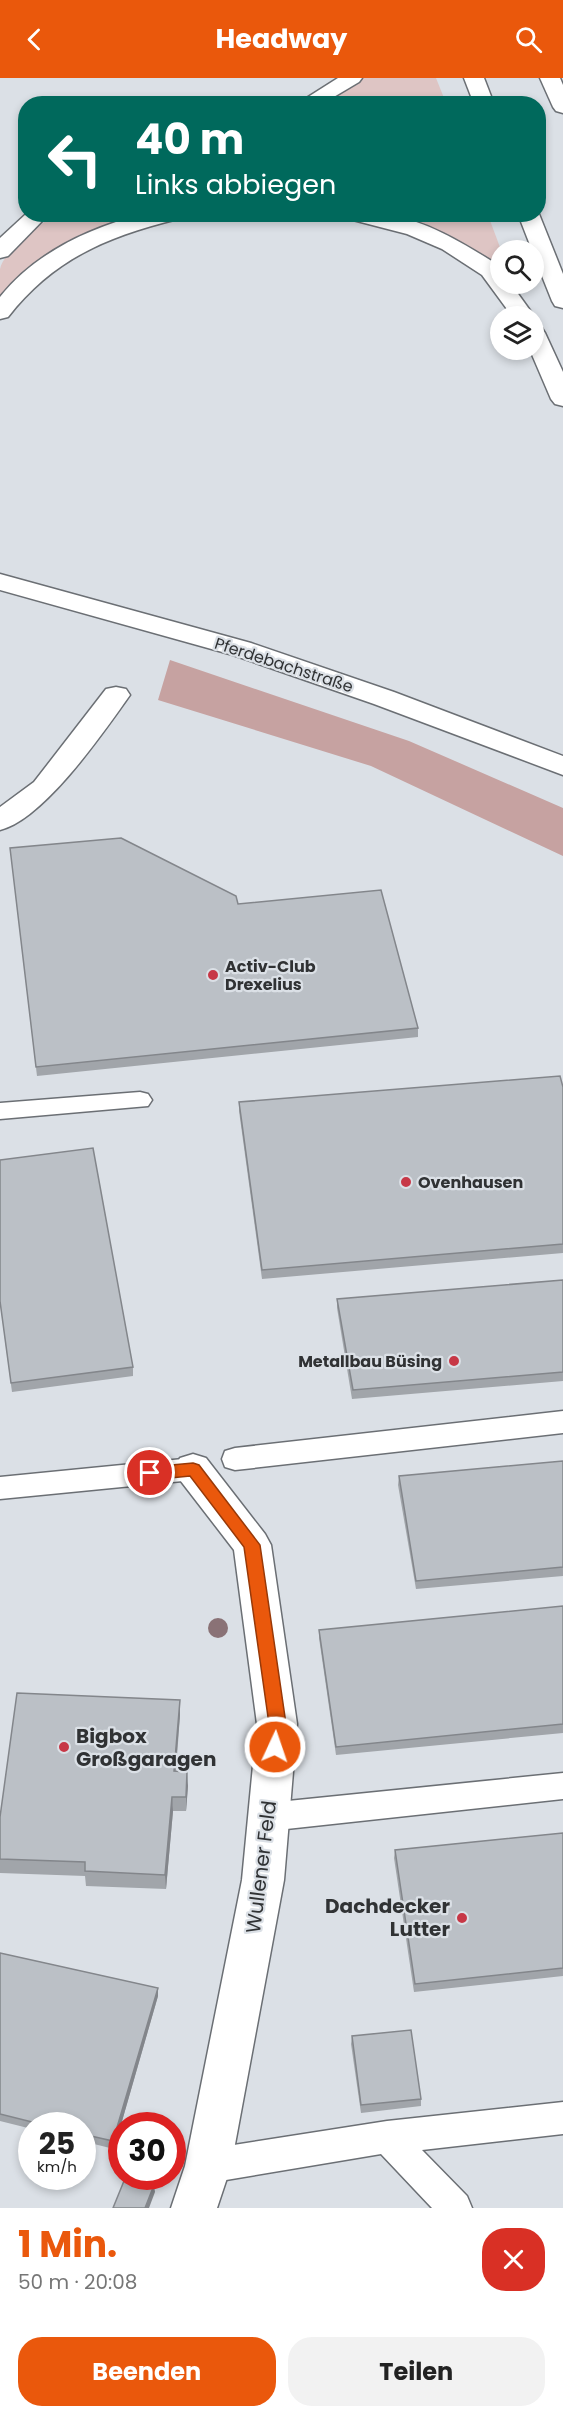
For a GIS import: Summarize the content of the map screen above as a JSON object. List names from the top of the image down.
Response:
{
  "streets": {
    "main road": ["Pferdebachstraße", "Wullener Feld"]
  },
  "places": [
    "Activ-Club Drexelius",
    "Ovenhausen",
    "Metallbau Büsing",
    "Bigbox Großgaragen",
    "Dachdecker Lutter"
  ],
  "page": {
    "header": "Headway",
    "turn": ["40 m", "Links abbiegen"],
    "speed": "25 km/h",
    "limit": "30",
    "heading": ["1 Min.", "50 m · 20:08"],
    "buttons": ["Beenden", "Teilen"]
  }
}
